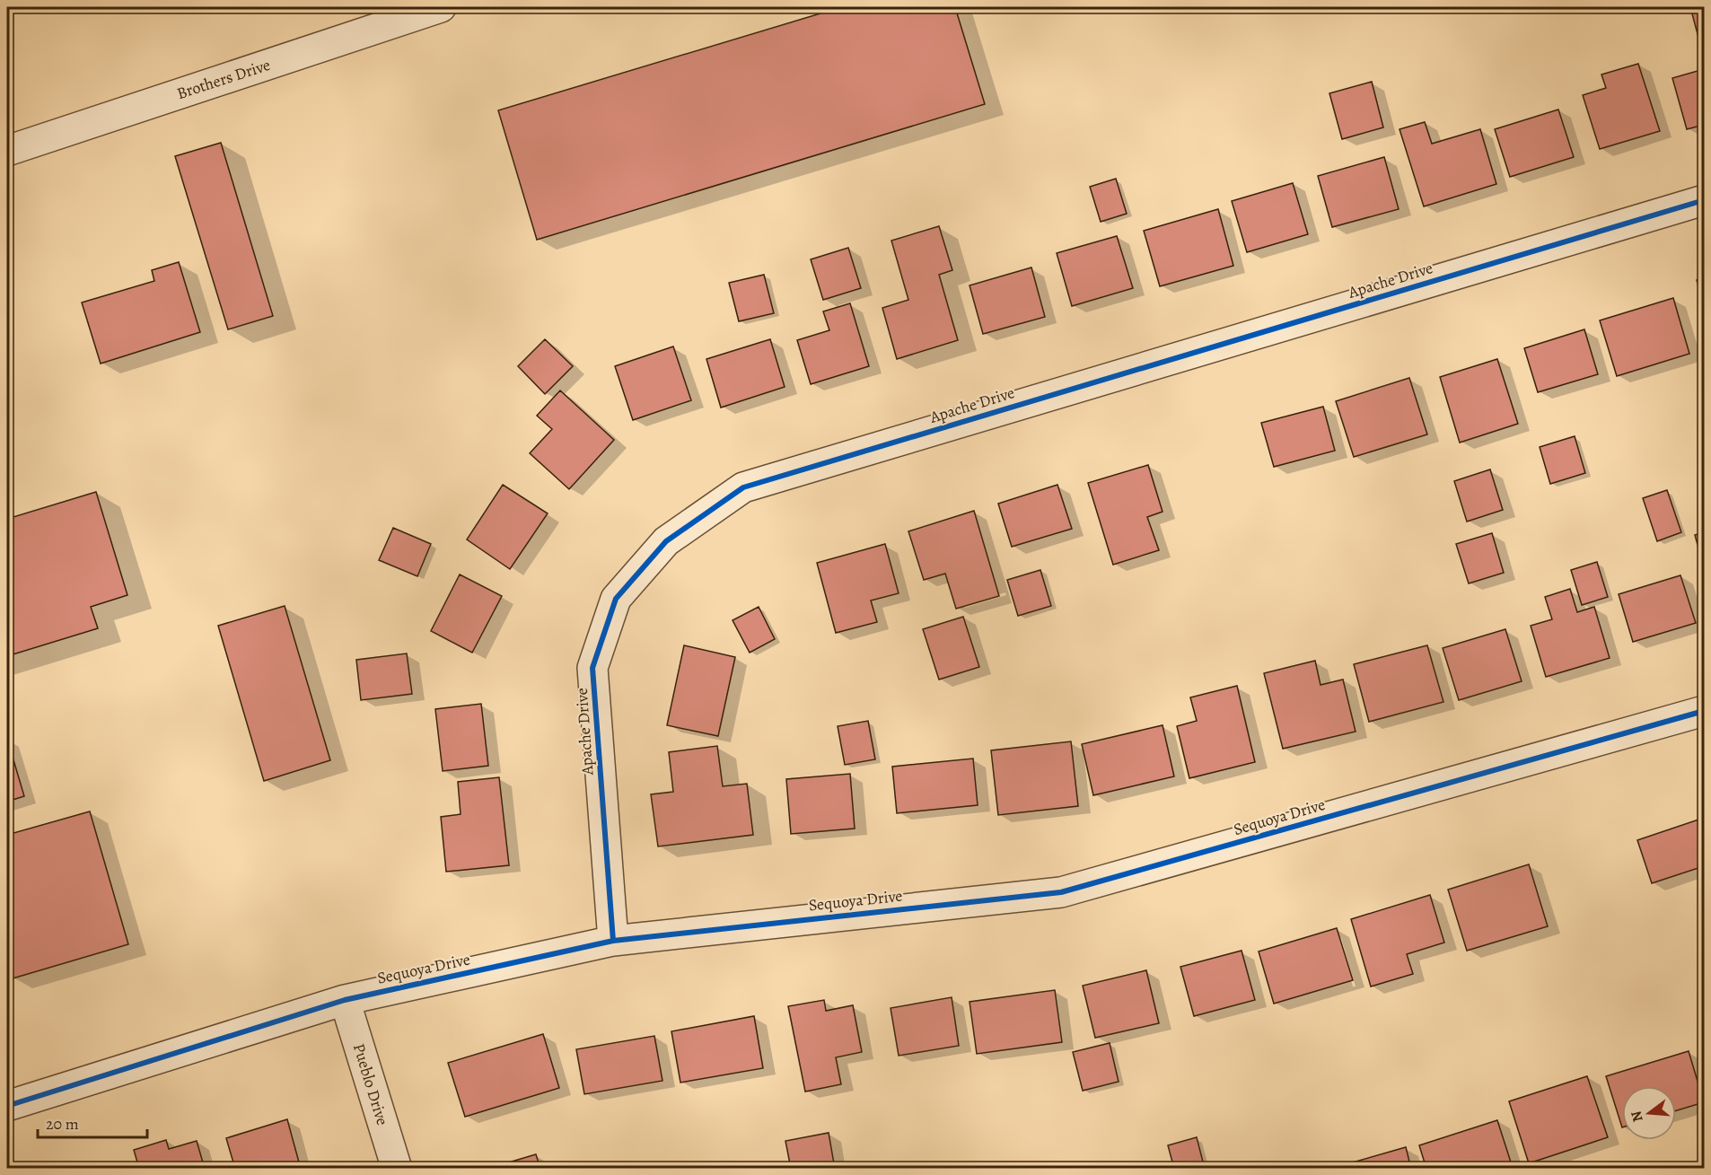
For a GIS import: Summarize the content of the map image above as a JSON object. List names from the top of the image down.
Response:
{
  "streets": {
    "street": [
      "Brothers Drive",
      "Apache Drive",
      "Sequoya Drive",
      "Pueblo Drive"
    ]
  },
  "crossings": [
    ["Apache Drive", "Sequoya Drive"],
    ["Sequoya Drive", "Pueblo Drive"]
  ],
  "scale_bar": "20 m",
  "north": "left"
}
